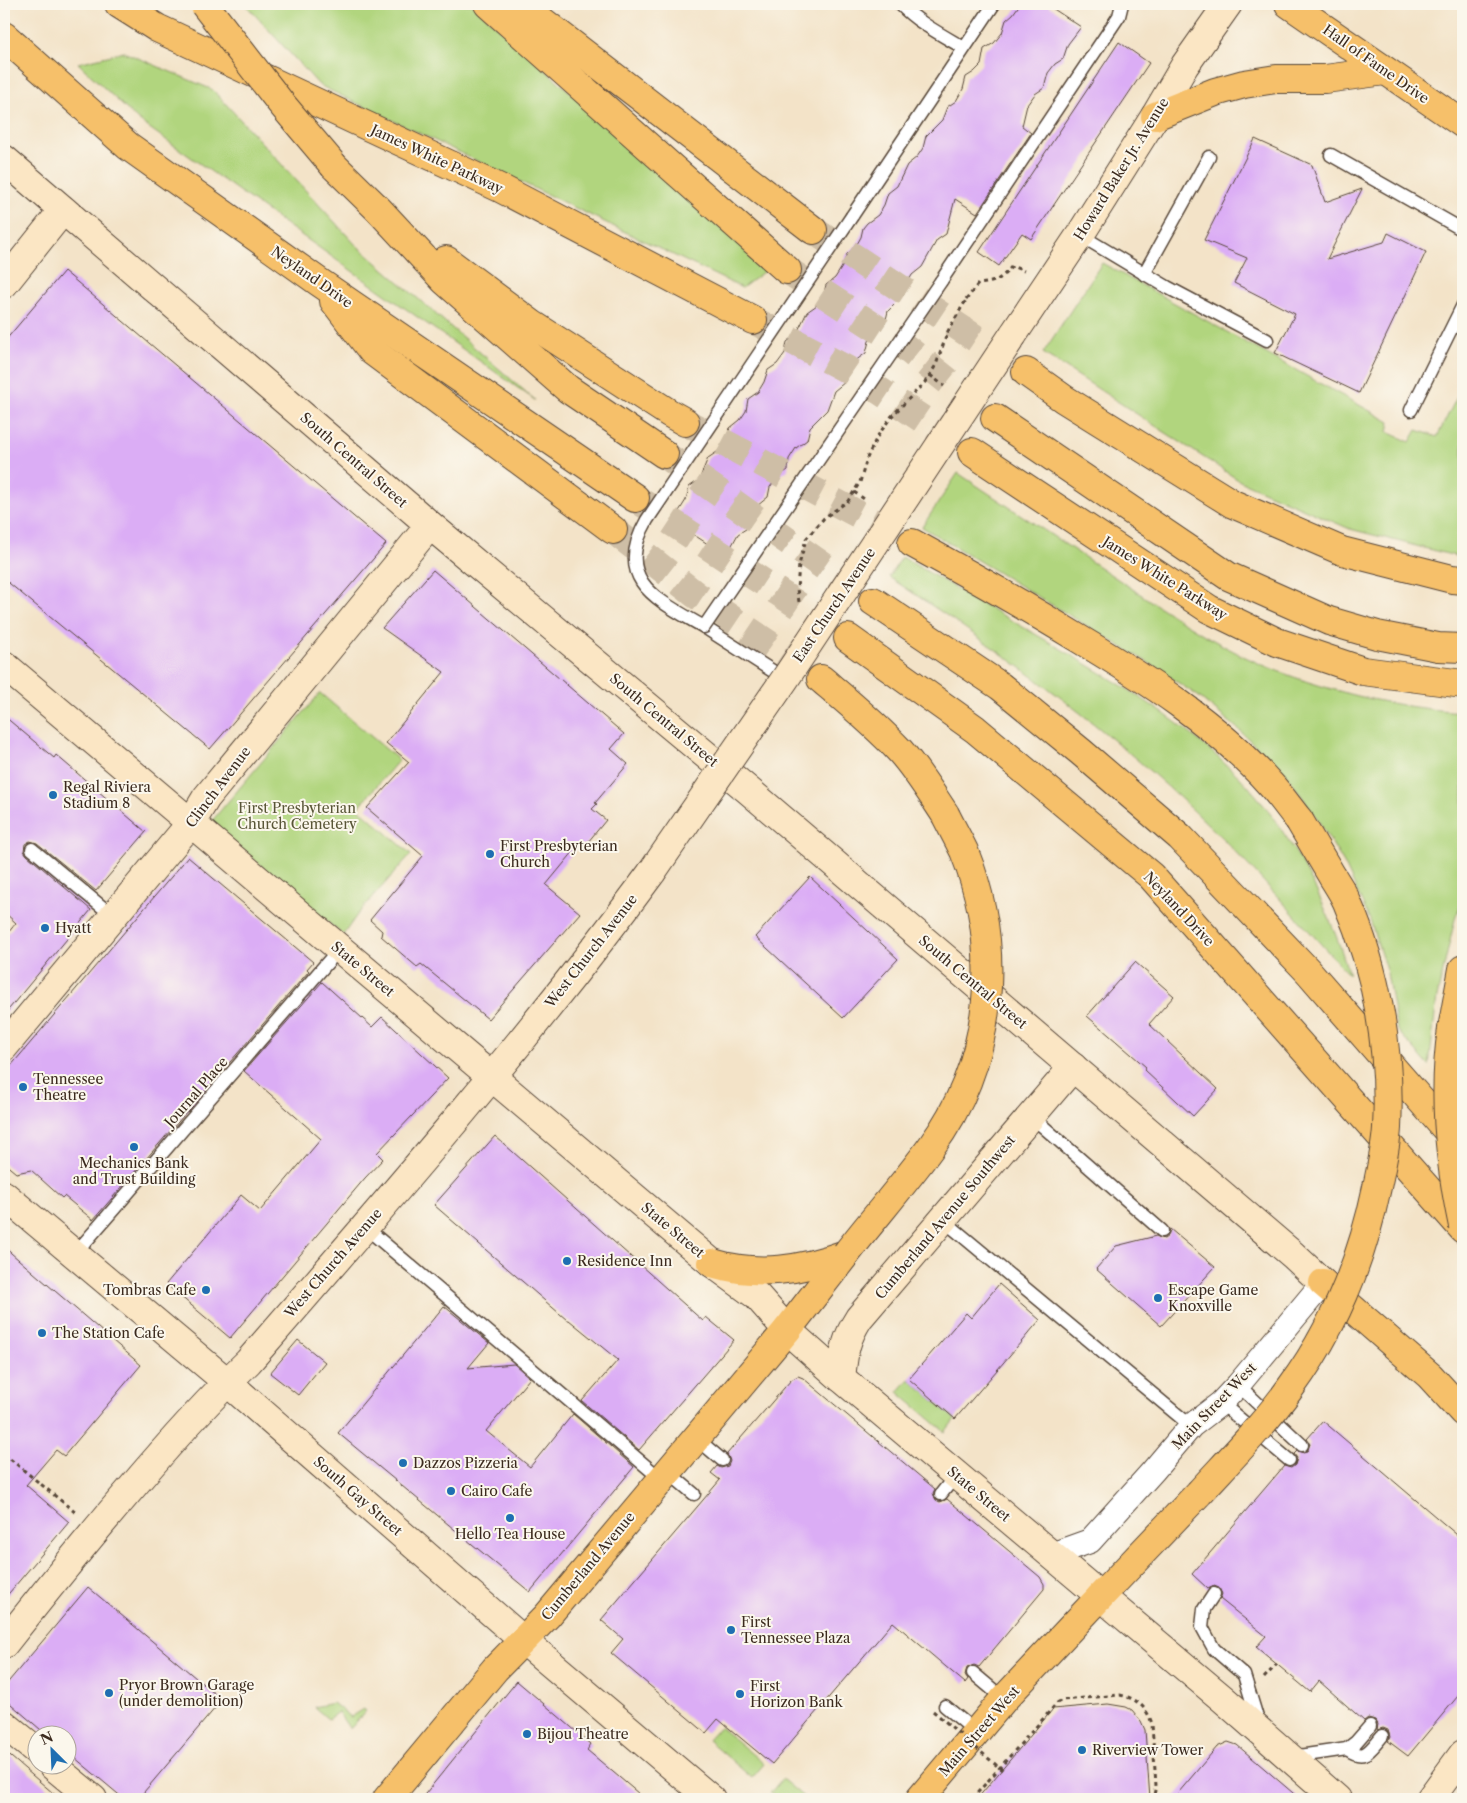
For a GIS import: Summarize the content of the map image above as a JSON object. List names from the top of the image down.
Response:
{
  "streets": {
    "main road": [
      "Hall of Fame Drive",
      "James White Parkway",
      "Neyland Drive",
      "Main Street West",
      "Cumberland Avenue"
    ],
    "street": [
      "Howard Baker Jr. Avenue",
      "South Central Street",
      "East Church Avenue",
      "Clinch Avenue",
      "West Church Avenue",
      "State Street",
      "Cumberland Avenue Southwest",
      "South Gay Street"
    ],
    "lane": ["Journal Place"]
  },
  "crossings": [
    ["Howard Baker Jr. Avenue", "East Church Avenue"],
    ["South Central Street", "Clinch Avenue"],
    ["South Central Street", "Cumberland Avenue Southwest"],
    ["South Central Street", "Main Street West"],
    ["East Church Avenue", "West Church Avenue"],
    ["Clinch Avenue", "State Street"],
    ["West Church Avenue", "State Street"],
    ["West Church Avenue", "South Gay Street"],
    ["State Street", "Journal Place"],
    ["State Street", "Cumberland Avenue Southwest"],
    ["State Street", "Main Street West"],
    ["State Street", "Cumberland Avenue"],
    ["Journal Place", "South Gay Street"],
    ["South Gay Street", "Cumberland Avenue"]
  ],
  "parks": ["First Presbyterian Church Cemetery"],
  "places": [
    "Regal Riviera Stadium 8",
    "First Presbyterian Church",
    "Hyatt",
    "Tennessee Theatre",
    "Mechanics Bank and Trust Building",
    "Residence Inn",
    "Tombras Cafe",
    "Escape Game Knoxville",
    "The Station Cafe",
    "Dazzos Pizzeria",
    "Cairo Cafe",
    "Hello Tea House",
    "First Tennessee Plaza",
    "Pryor Brown Garage (under demolition)",
    "First Horizon Bank",
    "Bijou Theatre",
    "Riverview Tower"
  ],
  "north": "top left"
}
